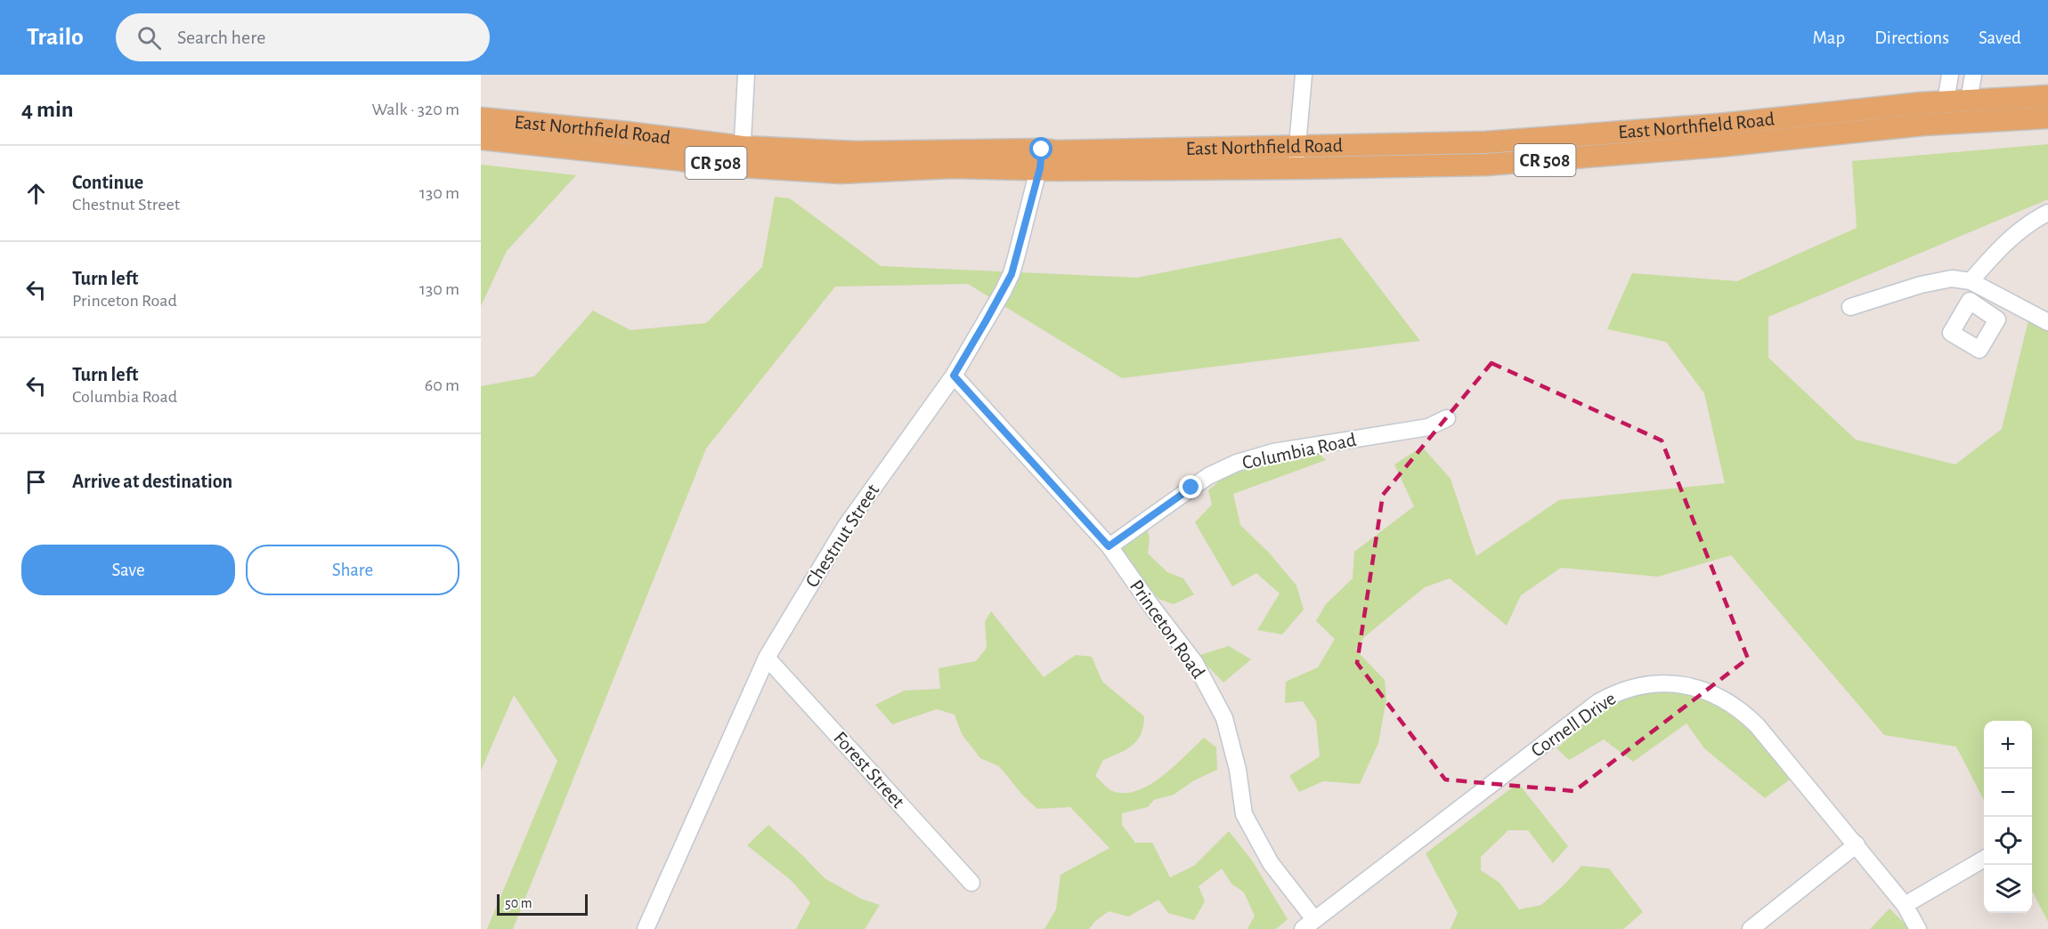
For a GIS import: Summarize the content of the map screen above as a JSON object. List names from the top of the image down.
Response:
{
  "streets": {
    "main road": ["East Northfield Road", "CR 508"],
    "street": [
      "Columbia Road",
      "Chestnut Street",
      "Princeton Road",
      "Cornell Drive",
      "Forest Street"
    ]
  },
  "crossings": [
    ["East Northfield Road", "Chestnut Street"],
    ["Columbia Road", "Princeton Road"],
    ["Chestnut Street", "Princeton Road"],
    ["Chestnut Street", "Forest Street"],
    ["Princeton Road", "Cornell Drive"]
  ],
  "scale_bar": "50 m",
  "page": {
    "header": "Trailo",
    "search": "Search here",
    "nav": ["Map", "Directions", "Saved"],
    "heading": ["4 min", "Walk · 320 m"],
    "list": [
      ["Continue", "Chestnut Street", "130 m"],
      ["Turn left", "Princeton Road", "130 m"],
      ["Turn left", "Columbia Road", "60 m"],
      "Arrive at destination"
    ],
    "buttons": ["Save", "Share"],
    "map_buttons": ["+", "−"],
    "scale": "50 m"
  }
}
